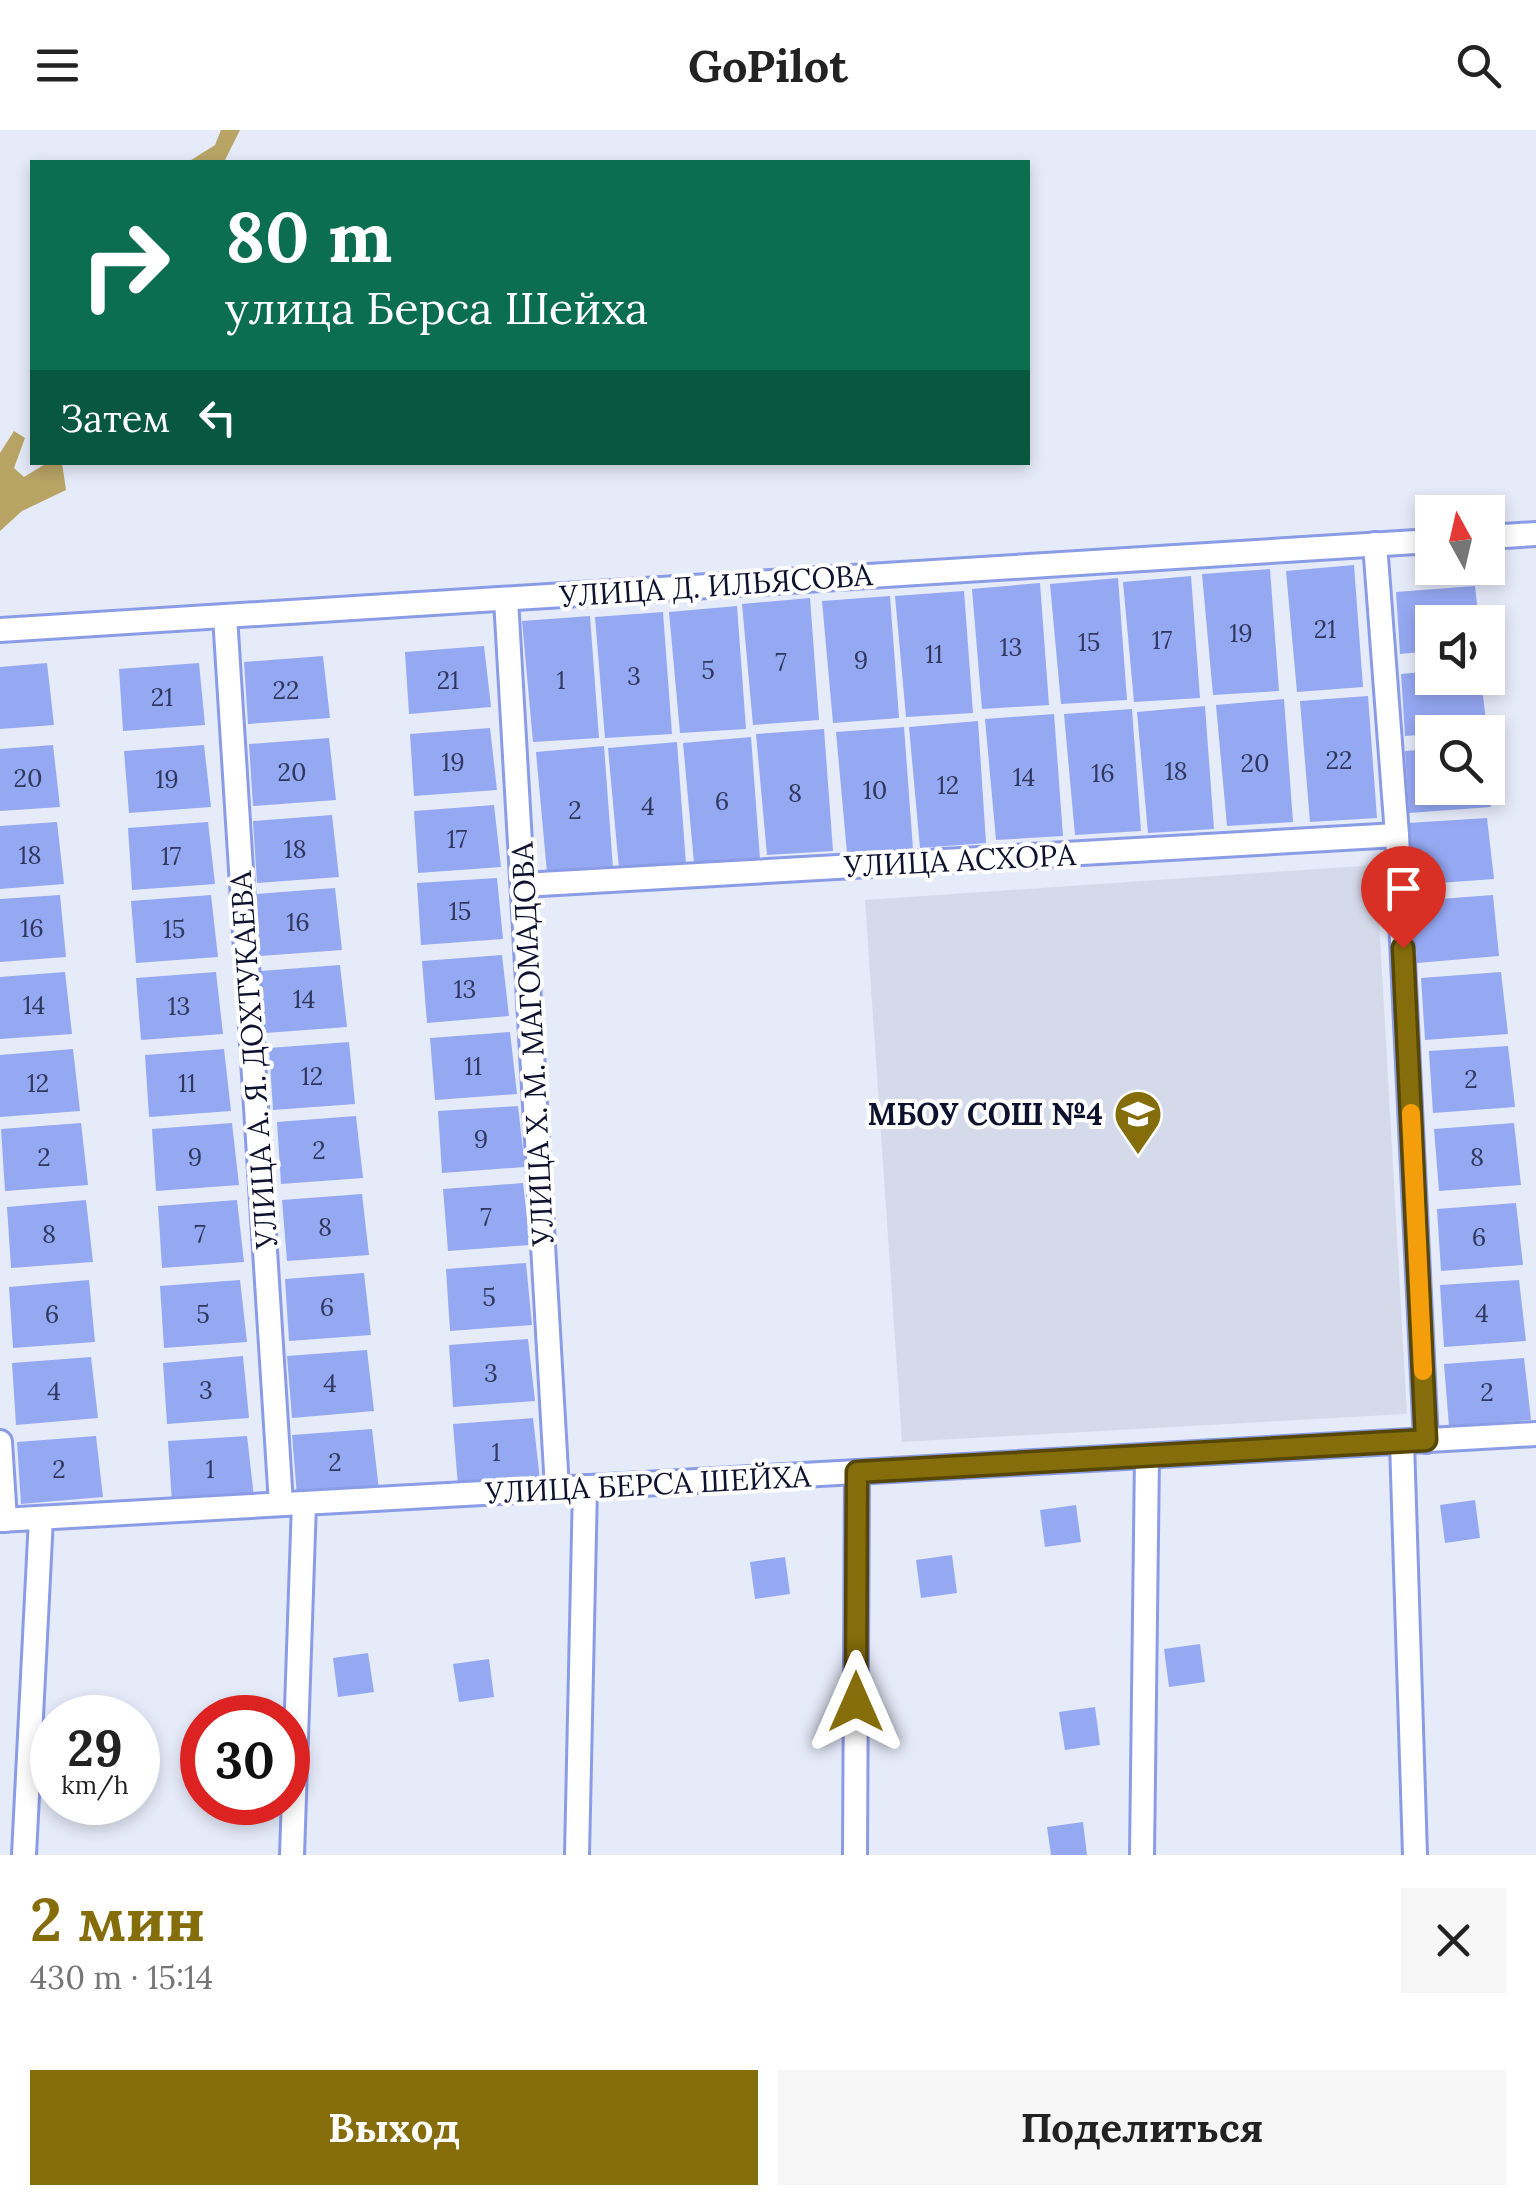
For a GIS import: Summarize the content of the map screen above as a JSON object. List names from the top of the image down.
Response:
{
  "streets": {
    "street": [
      "УЛИЦА Д. ИЛЬЯСОВА",
      "УЛИЦА АСХОРА",
      "УЛИЦА Х. М. МАГОМАДОВА",
      "УЛИЦА А. Я. ДОХТУКАЕВА",
      "УЛИЦА БЕРСА ШЕЙХА"
    ]
  },
  "crossings": [
    ["УЛИЦА Д. ИЛЬЯСОВА", "УЛИЦА Х. М. МАГОМАДОВА"],
    ["УЛИЦА Д. ИЛЬЯСОВА", "УЛИЦА А. Я. ДОХТУКАЕВА"],
    ["УЛИЦА АСХОРА", "УЛИЦА Х. М. МАГОМАДОВА"],
    ["УЛИЦА Х. М. МАГОМАДОВА", "УЛИЦА БЕРСА ШЕЙХА"],
    ["УЛИЦА А. Я. ДОХТУКАЕВА", "УЛИЦА БЕРСА ШЕЙХА"]
  ],
  "places": {
    "school or university": ["МБОУ СОШ №4"]
  },
  "house_numbers": [
    "21",
    "19",
    "17",
    "15",
    "13",
    "11",
    "9",
    "7",
    "5",
    "3",
    "21",
    "1",
    "22",
    "21",
    "22",
    "19",
    "20",
    "18",
    "20",
    "16",
    "14",
    "20",
    "19",
    "12",
    "10",
    "8",
    "6",
    "4",
    "2",
    "17",
    "18",
    "18",
    "17",
    "15",
    "16",
    "16",
    "15",
    "13",
    "14",
    "14",
    "13",
    "11",
    "12",
    "2",
    "12",
    "11",
    "9",
    "2",
    "2",
    "9",
    "8",
    "7",
    "8",
    "8",
    "7",
    "6",
    "5",
    "6",
    "4",
    "6",
    "5",
    "3",
    "4",
    "3",
    "4",
    "2",
    "1",
    "2",
    "2",
    "1"
  ],
  "north": "top",
  "page": {
    "header": "GoPilot",
    "turn": ["80 m", "улица Берса Шейха"],
    "then": "Затем",
    "speed": "29 km/h",
    "limit": "30",
    "heading": ["2 мин", "430 m · 15:14"],
    "buttons": ["Выход", "Поделиться"]
  }
}
